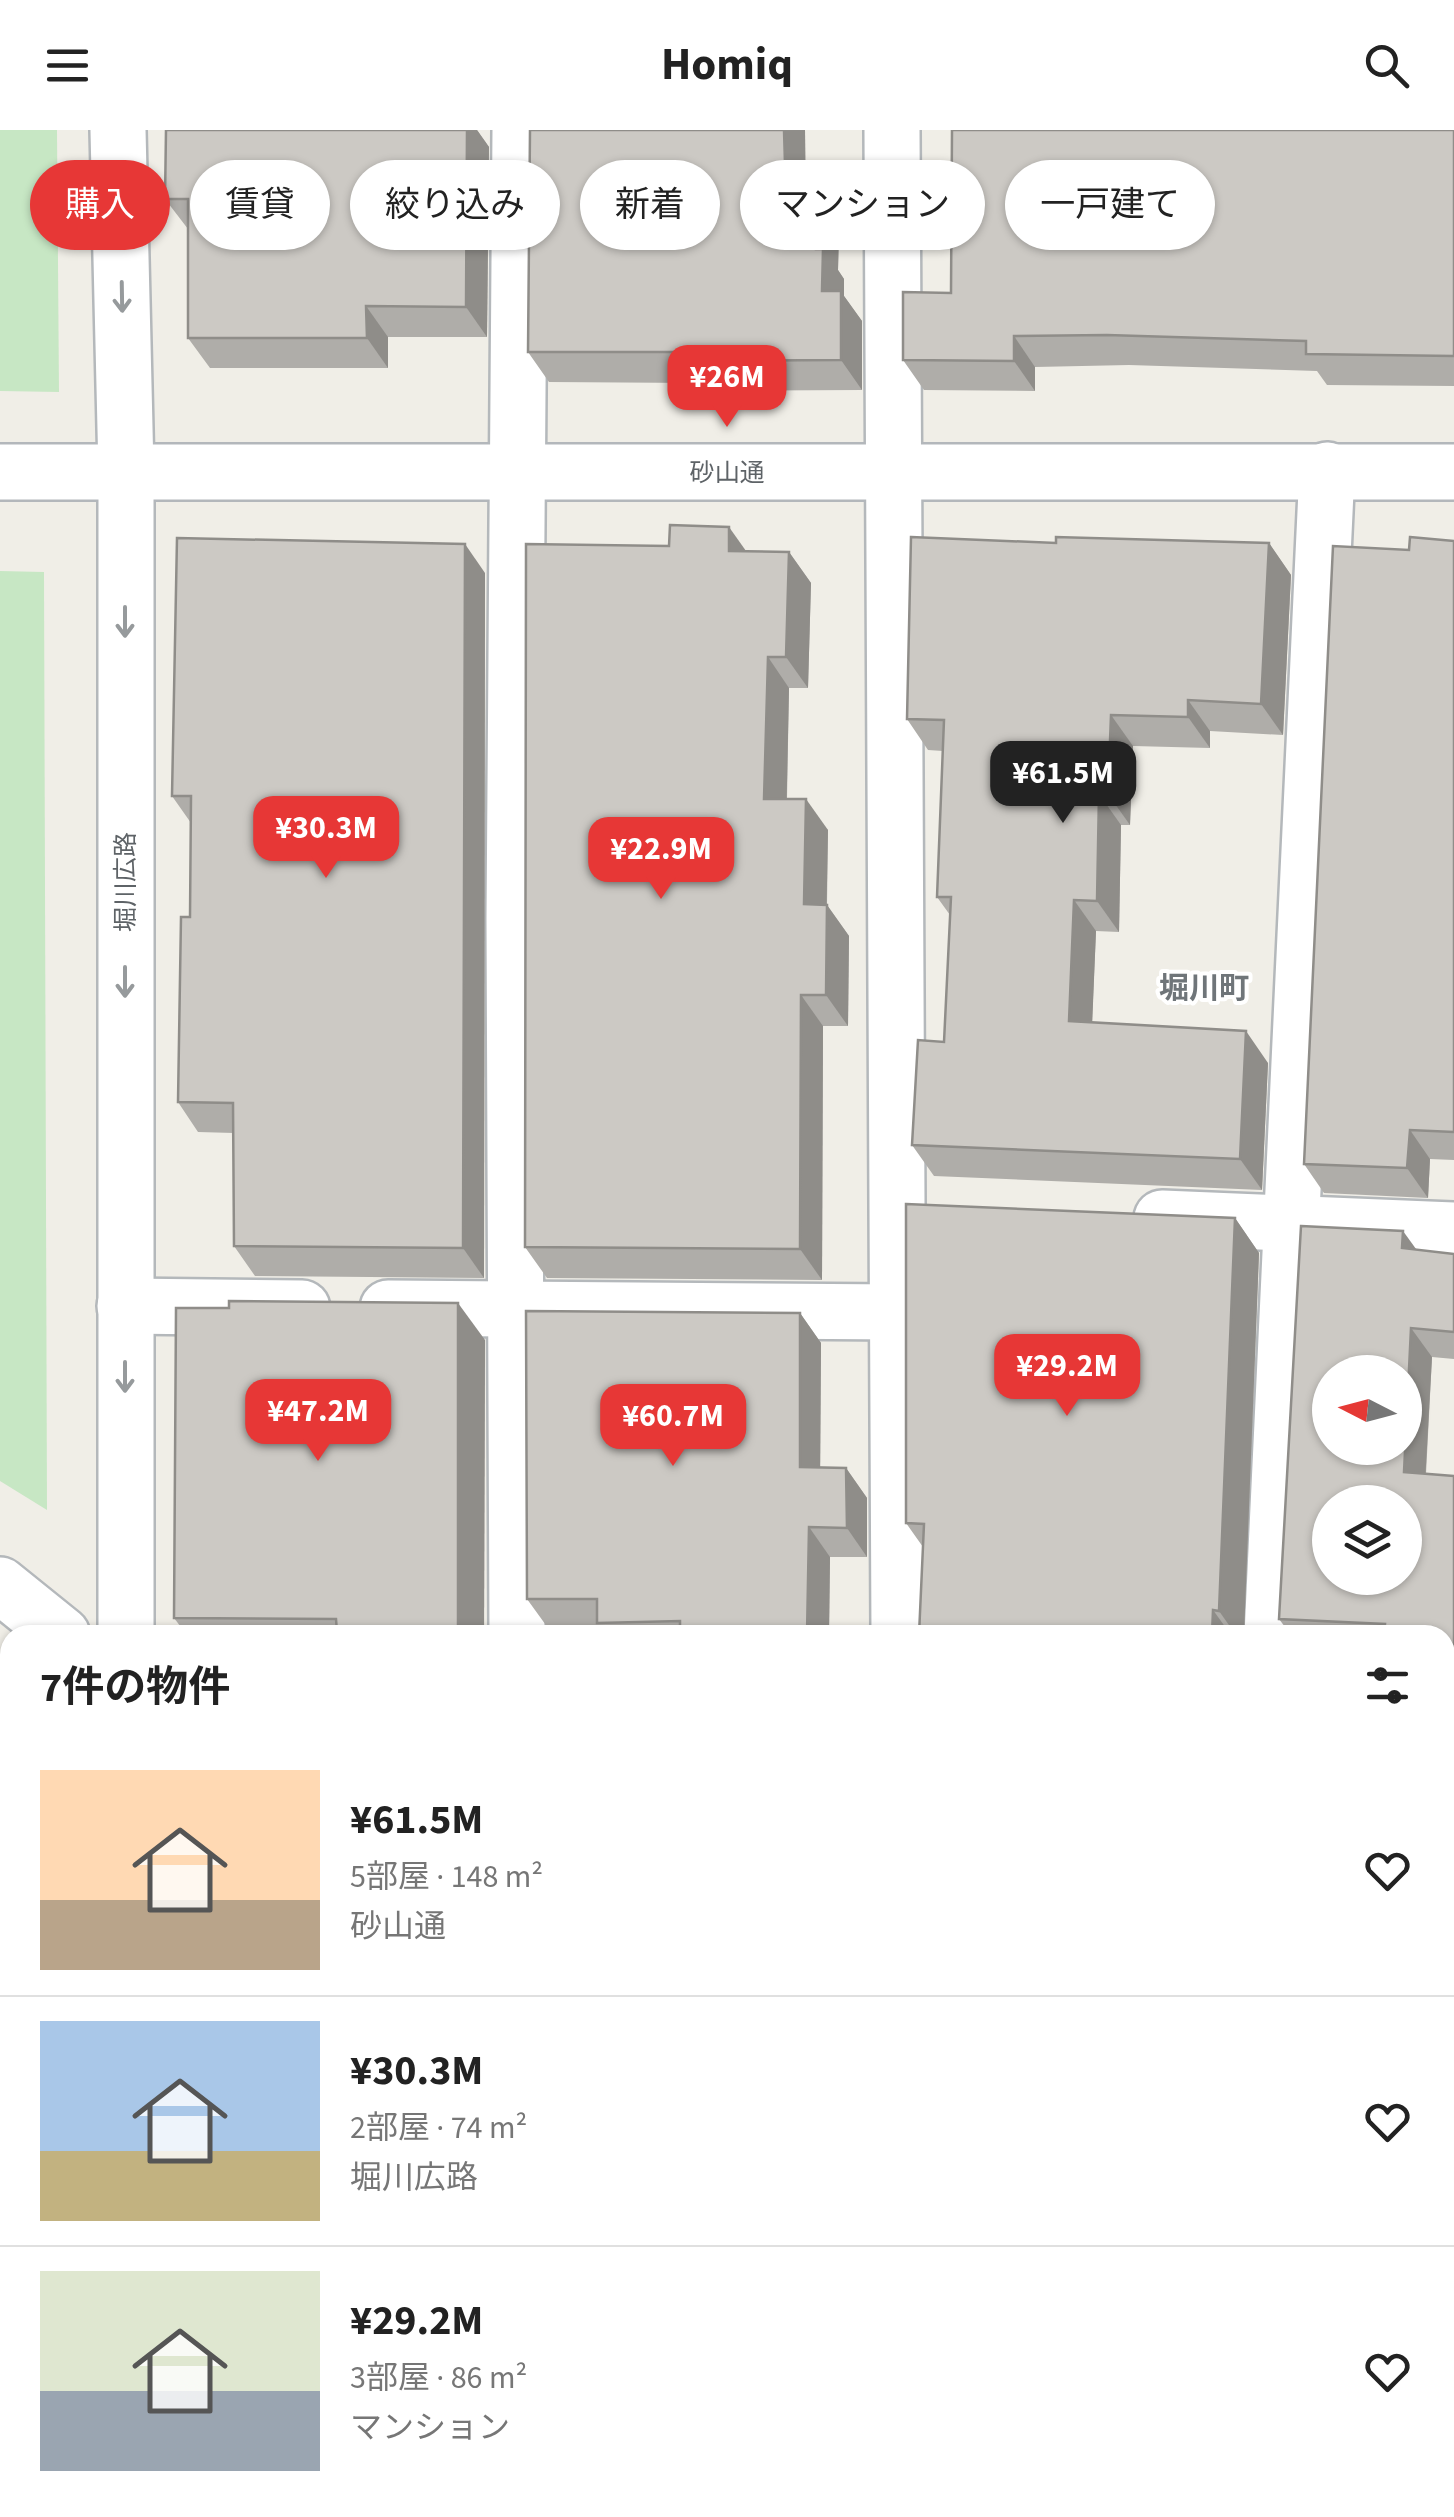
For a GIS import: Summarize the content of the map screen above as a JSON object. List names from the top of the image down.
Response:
{
  "streets": {
    "street": ["砂山通", "堀川広路"]
  },
  "crossings": [
    ["砂山通", "堀川広路"]
  ],
  "districts": ["堀川町"],
  "north": "left",
  "page": {
    "header": "Homiq",
    "chip": [
      "購入",
      "賃貸",
      "絞り込み",
      "新着",
      "マンション",
      "一戸建て"
    ],
    "price": [
      "¥26M",
      "¥61.5M",
      "¥30.3M",
      "¥22.9M",
      "¥29.2M",
      "¥47.2M",
      "¥60.7M"
    ],
    "heading": "7件の物件",
    "list": [
      {
        "name": "¥61.5M",
        "note": "5部屋 · 148 m² · 砂山通"
      },
      {
        "name": "¥30.3M",
        "note": "2部屋 · 74 m² · 堀川広路"
      },
      {
        "name": "¥29.2M",
        "note": "3部屋 · 86 m² · マンション"
      }
    ]
  }
}
